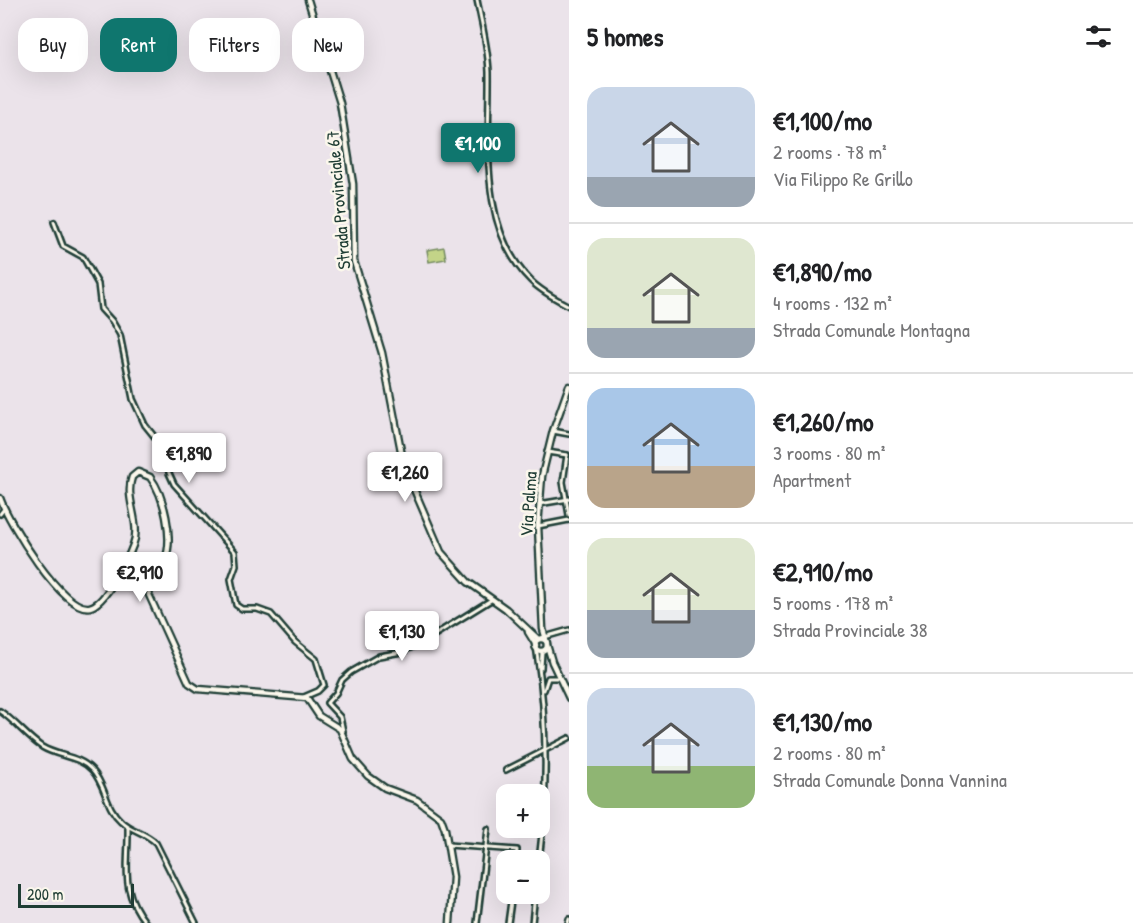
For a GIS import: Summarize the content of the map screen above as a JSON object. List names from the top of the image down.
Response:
{
  "streets": {
    "street": ["Strada Provinciale 67", "Via Palma"]
  },
  "scale_bar": "200 m",
  "page": {
    "heading": "5 homes",
    "chip": [
      "Buy",
      "Rent",
      "Filters",
      "New"
    ],
    "list": [
      {
        "name": "€1,100/mo",
        "note": "2 rooms · 78 m² · Via Filippo Re Grillo"
      },
      {
        "name": "€1,890/mo",
        "note": "4 rooms · 132 m² · Strada Comunale Montagna"
      },
      {
        "name": "€1,260/mo",
        "note": "3 rooms · 80 m² · Apartment"
      },
      {
        "name": "€2,910/mo",
        "note": "5 rooms · 178 m² · Strada Provinciale 38"
      },
      {
        "name": "€1,130/mo",
        "note": "2 rooms · 80 m² · Strada Comunale Donna Vannina"
      }
    ],
    "price": [
      "€1,100",
      "€1,890",
      "€1,260",
      "€2,910",
      "€1,130"
    ],
    "map_buttons": ["+", "−"],
    "scale": "200 m"
  }
}
